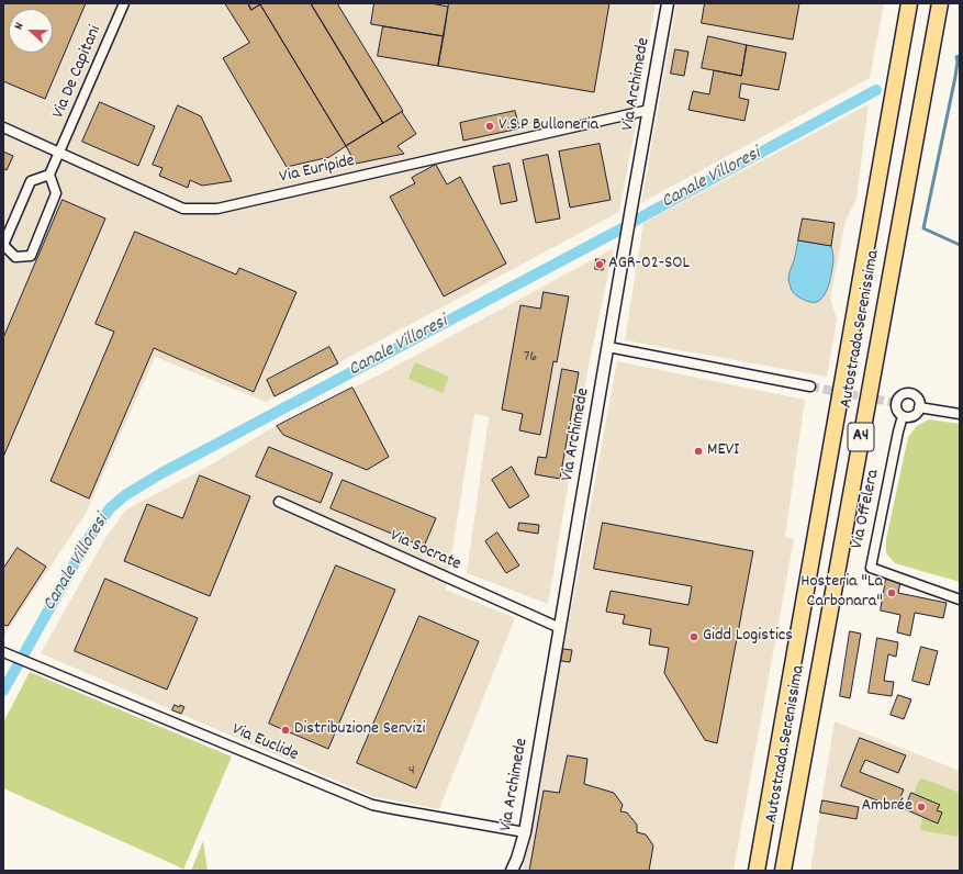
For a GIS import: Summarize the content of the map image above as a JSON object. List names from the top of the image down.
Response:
{
  "streets": {
    "highway": ["Autostrada Serenissima", "A4"],
    "street": [
      "Via De Capitani",
      "Via Archimede",
      "Via Euripide",
      "Via Offelera",
      "Via Socrate",
      "Via Euclide"
    ]
  },
  "crossings": [
    ["Via De Capitani", "Via Euripide"],
    ["Via Archimede", "Via Euripide"],
    ["Via Archimede", "Via Socrate"],
    ["Via Archimede", "Via Euclide"]
  ],
  "water": ["Canale Villoresi"],
  "places": [
    "V.S.P Bulloneria",
    "AGR-02-SOL",
    "MEVI",
    "Hosteria \"La Carbonara\"",
    "Gidd Logistics",
    "Distribuzione Servizi",
    "Ambrée"
  ],
  "house_numbers": ["76", "4"],
  "north": "left"
}
